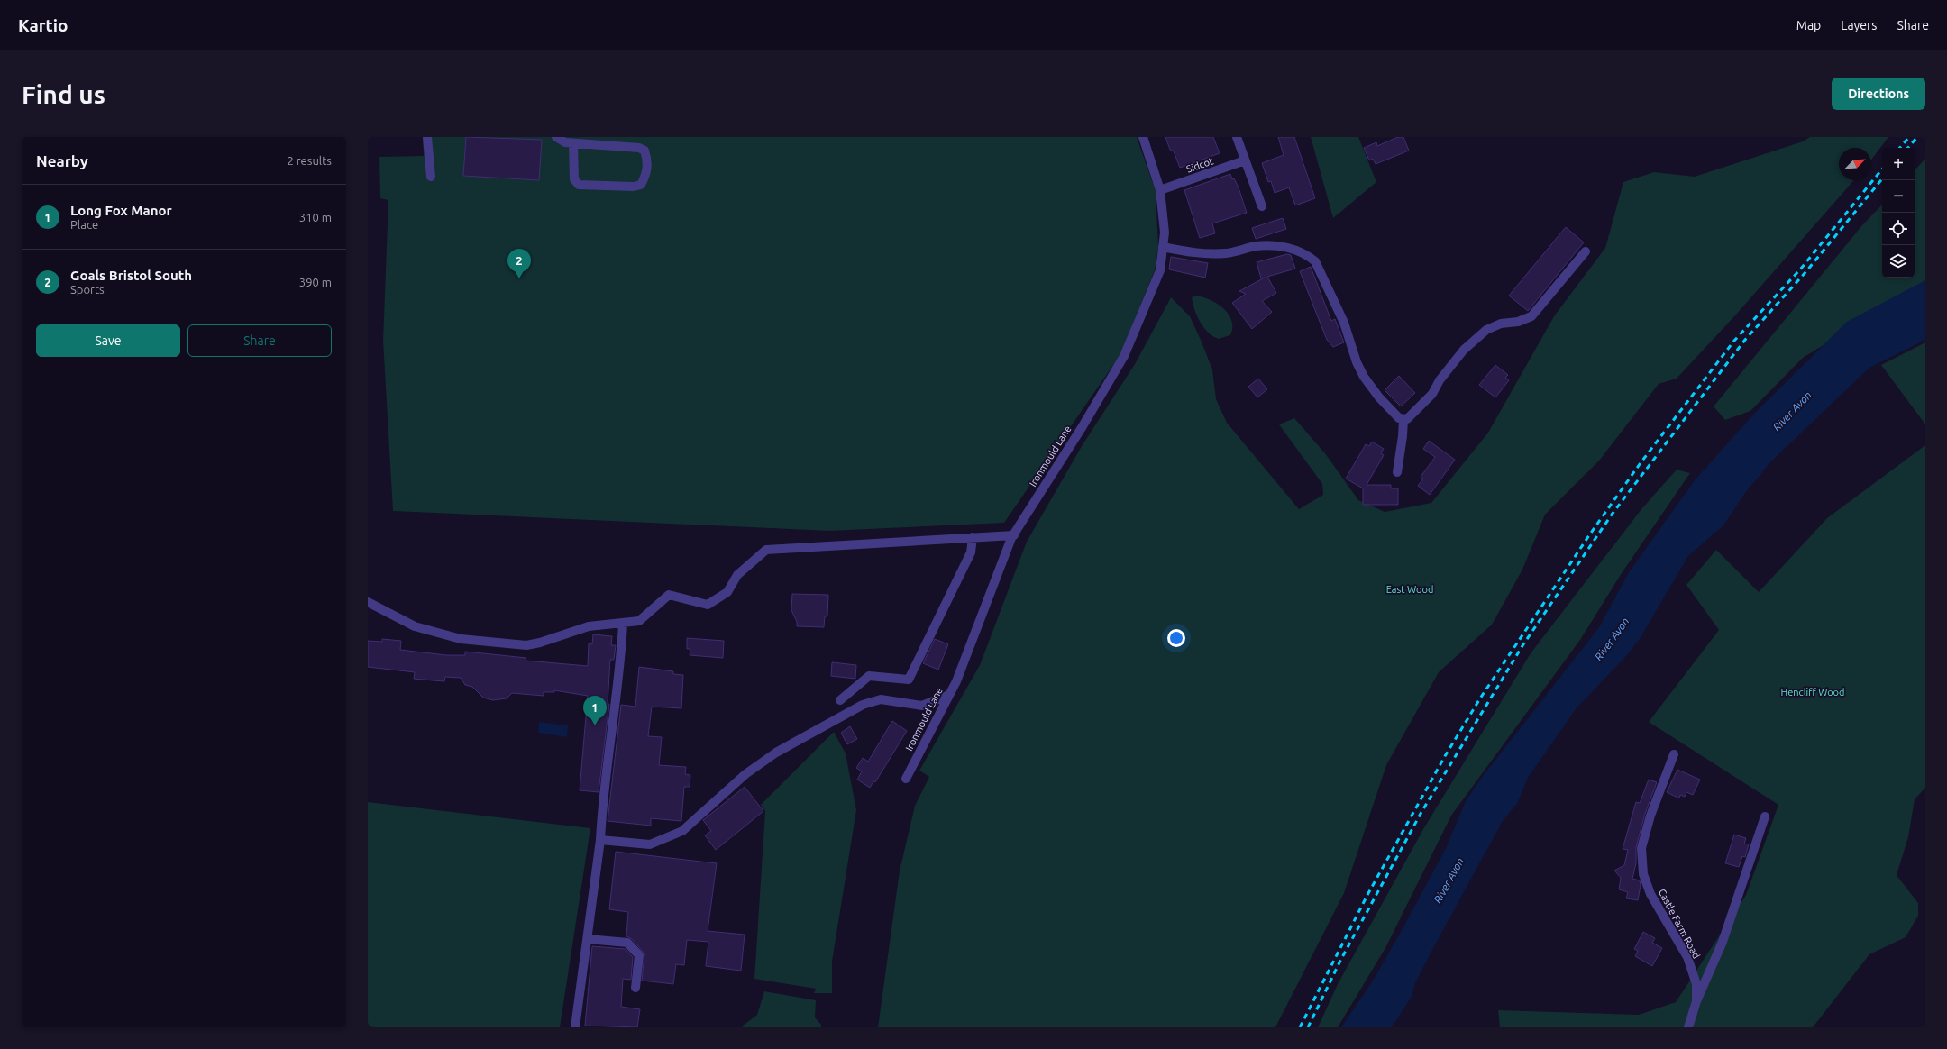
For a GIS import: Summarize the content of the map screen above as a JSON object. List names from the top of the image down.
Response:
{
  "streets": {
    "street": ["Sidcot", "Ironmould Lane", "Castle Farm Road"]
  },
  "crossings": [
    ["Sidcot", "Ironmould Lane"]
  ],
  "water": ["River Avon"],
  "parks": ["East Wood", "Hencliff Wood"],
  "north": "top right",
  "page": {
    "header": "Kartio",
    "nav": ["Map", "Layers", "Share"],
    "buttons": [
      "Directions",
      ["Save", "Share"]
    ],
    "title": "Find us",
    "heading": ["Nearby", "2 results"],
    "map_buttons": ["+", "−"],
    "list": [
      {
        "mark": "1",
        "name": "Long Fox Manor",
        "note": "Place",
        "value": "310 m"
      },
      {
        "mark": "2",
        "name": "Goals Bristol South",
        "note": "Sports",
        "value": "390 m"
      }
    ],
    "pins": ["2", "1"]
  }
}
